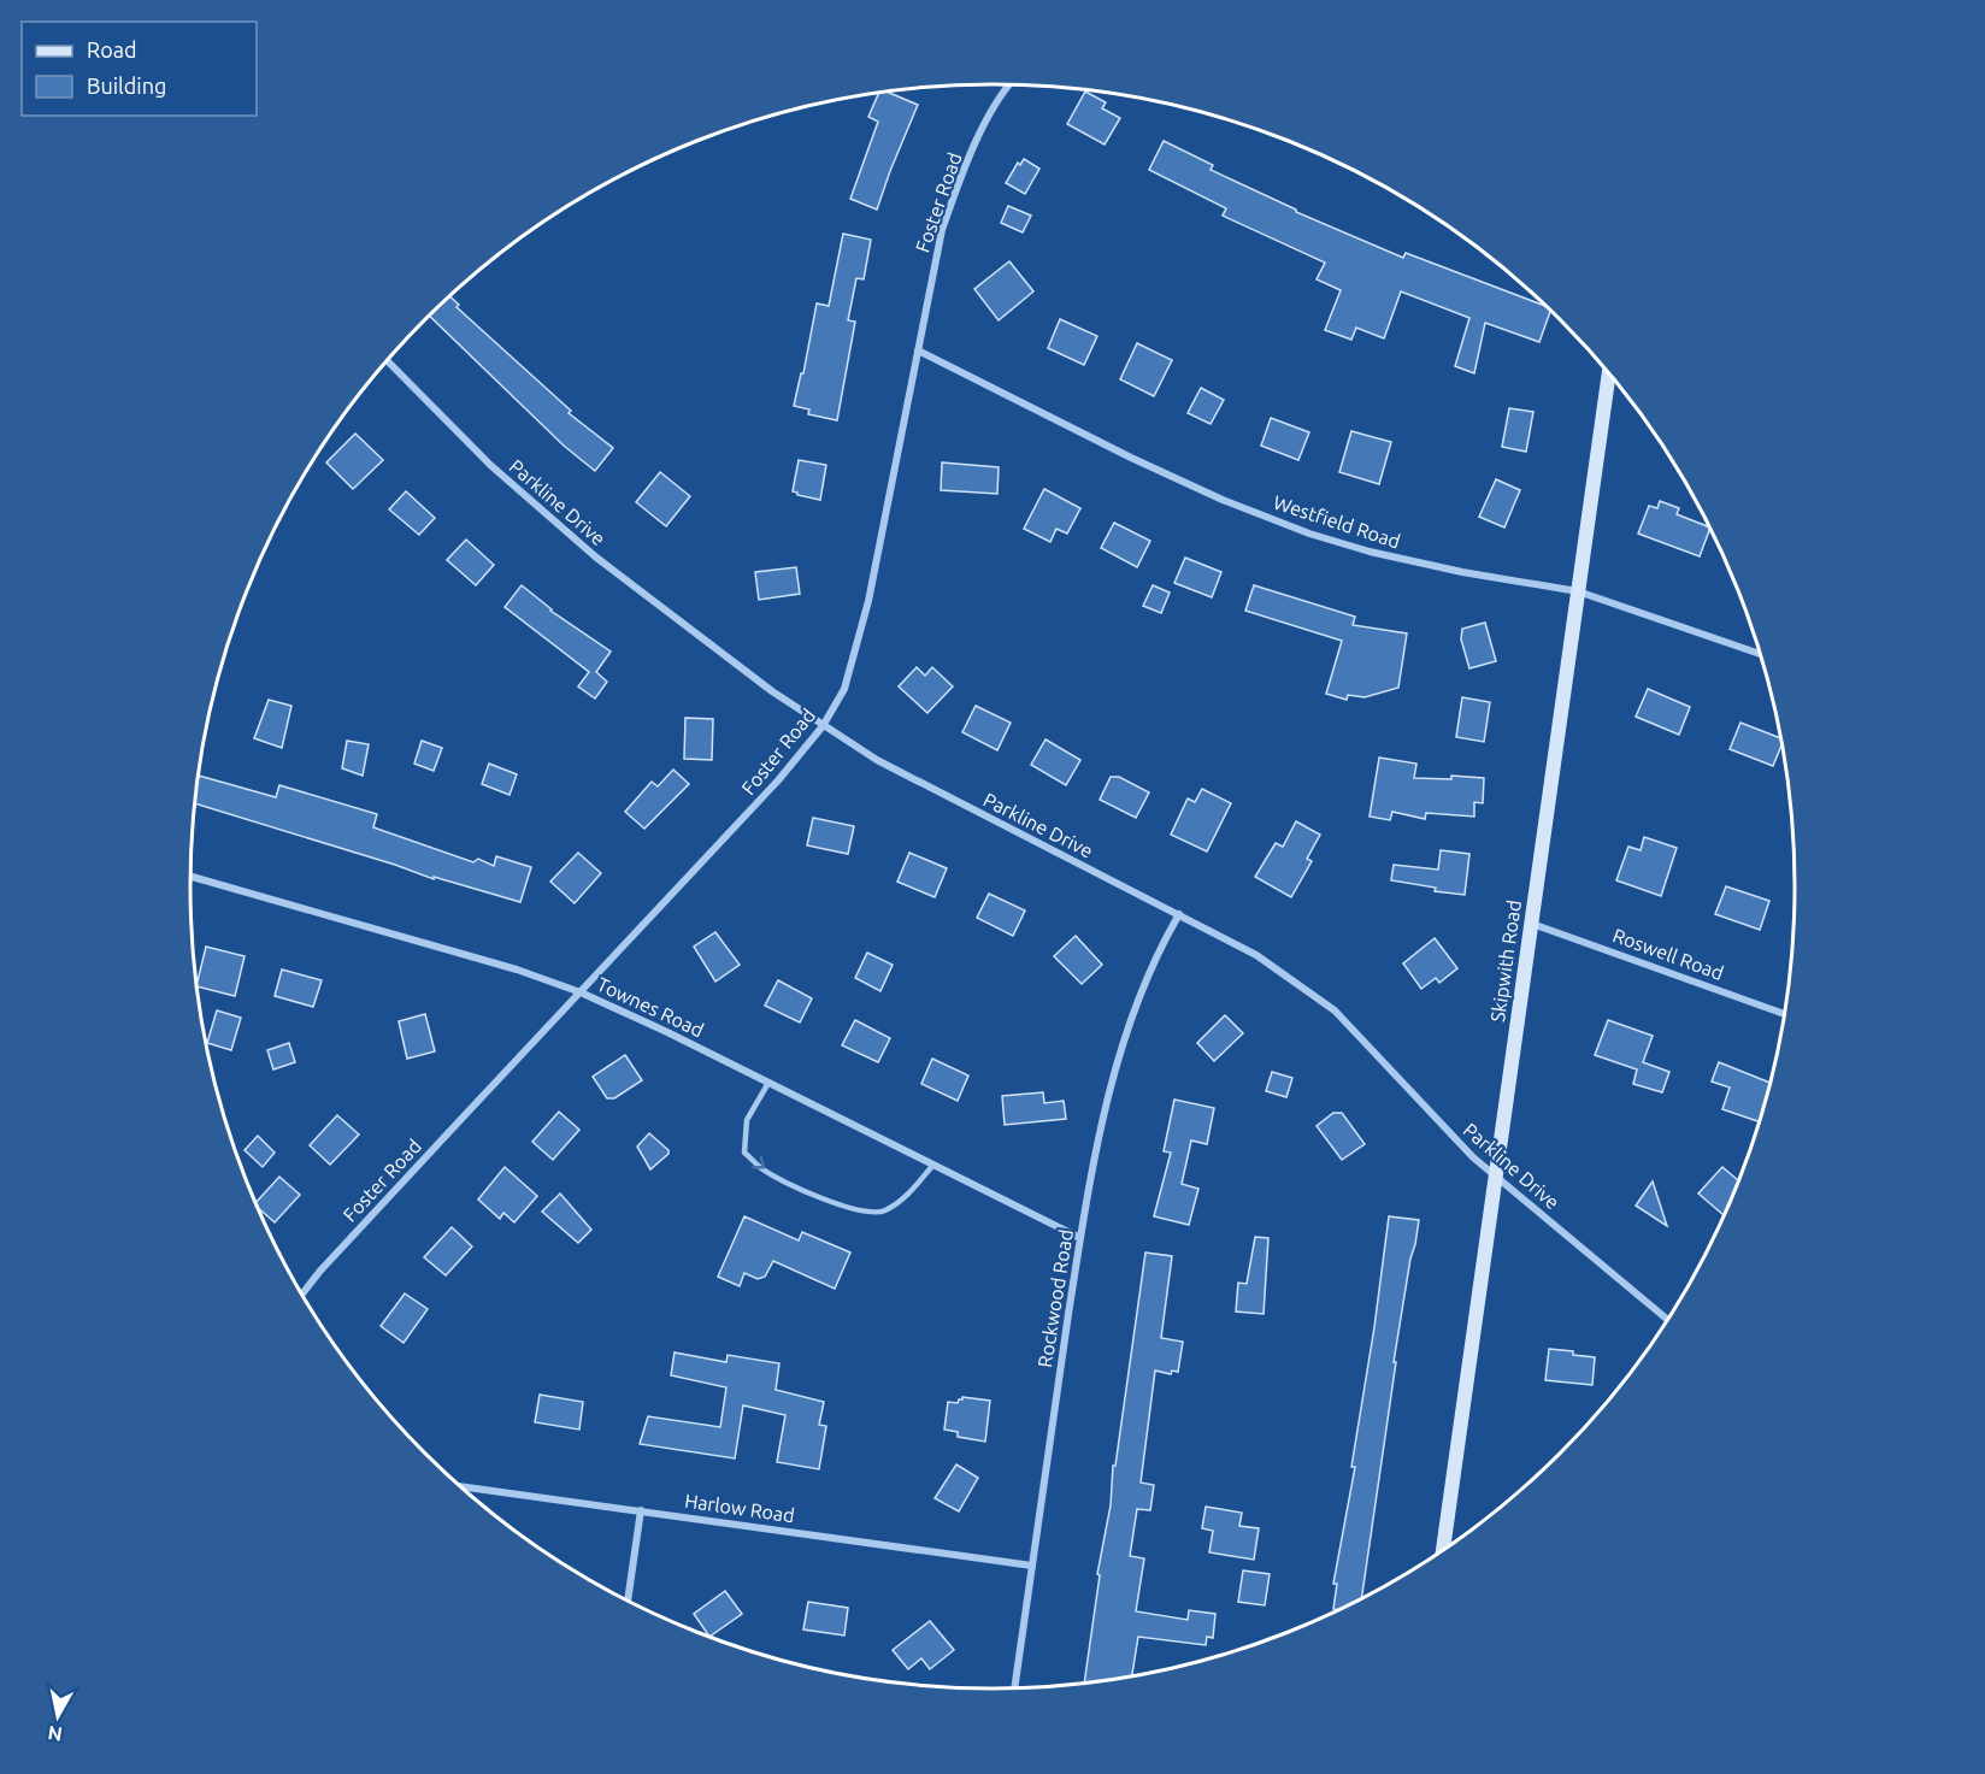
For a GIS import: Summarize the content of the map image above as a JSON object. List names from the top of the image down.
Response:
{
  "streets": {
    "main road": ["Skipwith Road"],
    "street": [
      "Foster Road",
      "Parkline Drive",
      "Westfield Road",
      "Roswell Road",
      "Townes Road",
      "Rockwood Road",
      "Harlow Road"
    ]
  },
  "crossings": [
    ["Foster Road", "Parkline Drive"],
    ["Foster Road", "Westfield Road"],
    ["Foster Road", "Townes Road"],
    ["Parkline Drive", "Skipwith Road"],
    ["Parkline Drive", "Rockwood Road"],
    ["Westfield Road", "Skipwith Road"],
    ["Roswell Road", "Skipwith Road"],
    ["Townes Road", "Rockwood Road"],
    ["Rockwood Road", "Harlow Road"]
  ],
  "legend": ["Road", "Building"],
  "north": "bottom"
}
